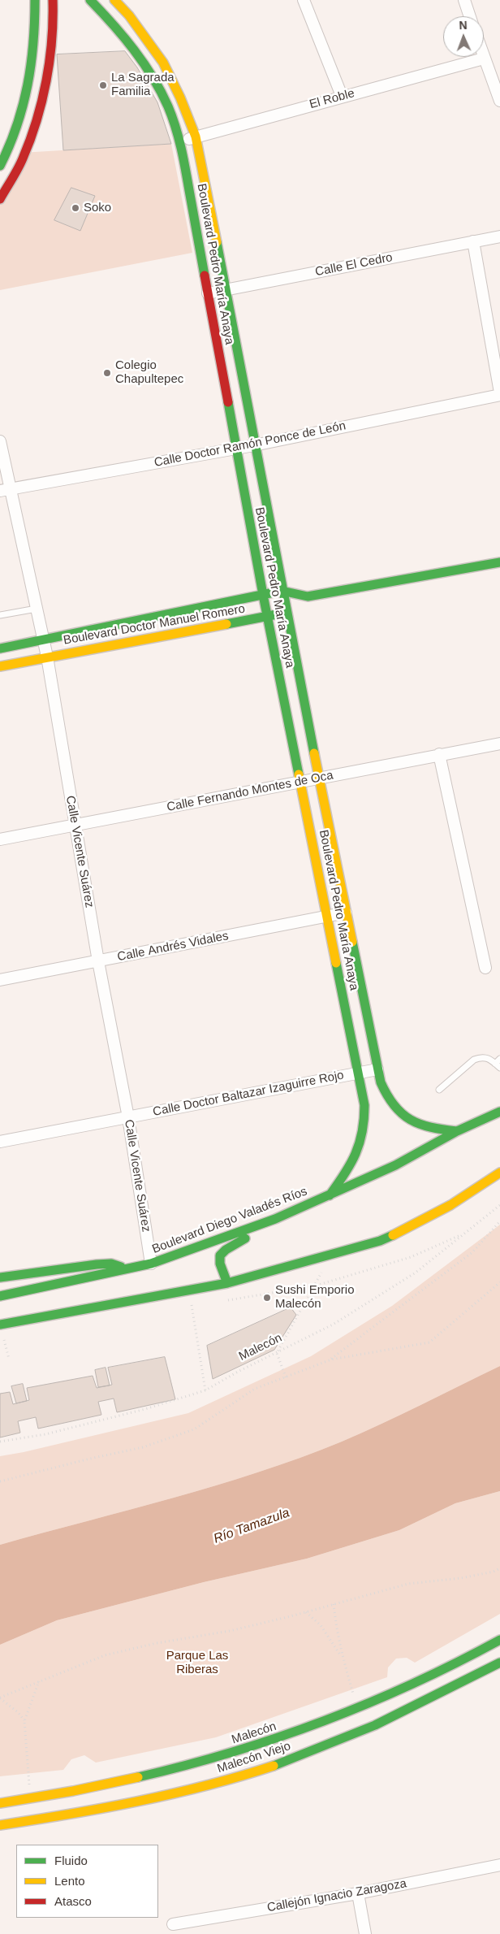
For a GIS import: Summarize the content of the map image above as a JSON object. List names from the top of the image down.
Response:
{
  "streets": {
    "street": [
      "El Roble",
      "Boulevard Pedro María Anaya",
      "Calle El Cedro",
      "Calle Doctor Ramón Ponce de León",
      "Boulevard Doctor Manuel Romero",
      "Calle Fernando Montes de Oca",
      "Calle Vicente Suárez",
      "Calle Andrés Vidales",
      "Calle Doctor Baltazar Izaguirre Rojo",
      "Boulevard Diego Valadés Ríos",
      "Malecón",
      "Malecón Viejo",
      "Callejón Ignacio Zaragoza"
    ]
  },
  "crossings": [
    ["El Roble", "Boulevard Pedro María Anaya"],
    ["Boulevard Pedro María Anaya", "Calle El Cedro"],
    ["Boulevard Pedro María Anaya", "Calle Doctor Ramón Ponce de León"],
    ["Boulevard Pedro María Anaya", "Boulevard Doctor Manuel Romero"],
    ["Boulevard Pedro María Anaya", "Calle Fernando Montes de Oca"],
    ["Boulevard Pedro María Anaya", "Calle Andrés Vidales"],
    ["Boulevard Pedro María Anaya", "Calle Doctor Baltazar Izaguirre Rojo"],
    ["Boulevard Pedro María Anaya", "Boulevard Diego Valadés Ríos"],
    ["Calle Doctor Ramón Ponce de León", "Calle Vicente Suárez"],
    ["Boulevard Doctor Manuel Romero", "Calle Vicente Suárez"],
    ["Calle Fernando Montes de Oca", "Calle Vicente Suárez"],
    ["Calle Vicente Suárez", "Calle Andrés Vidales"],
    ["Calle Vicente Suárez", "Calle Doctor Baltazar Izaguirre Rojo"],
    ["Calle Vicente Suárez", "Boulevard Diego Valadés Ríos"]
  ],
  "water": ["Río Tamazula"],
  "parks": ["Parque Las Riberas"],
  "places": [
    "La Sagrada Familia",
    "Soko",
    "Colegio Chapultepec",
    "Sushi Emporio Malecón"
  ],
  "legend": ["Fluido", "Lento", "Atasco"],
  "north": "top"
}
